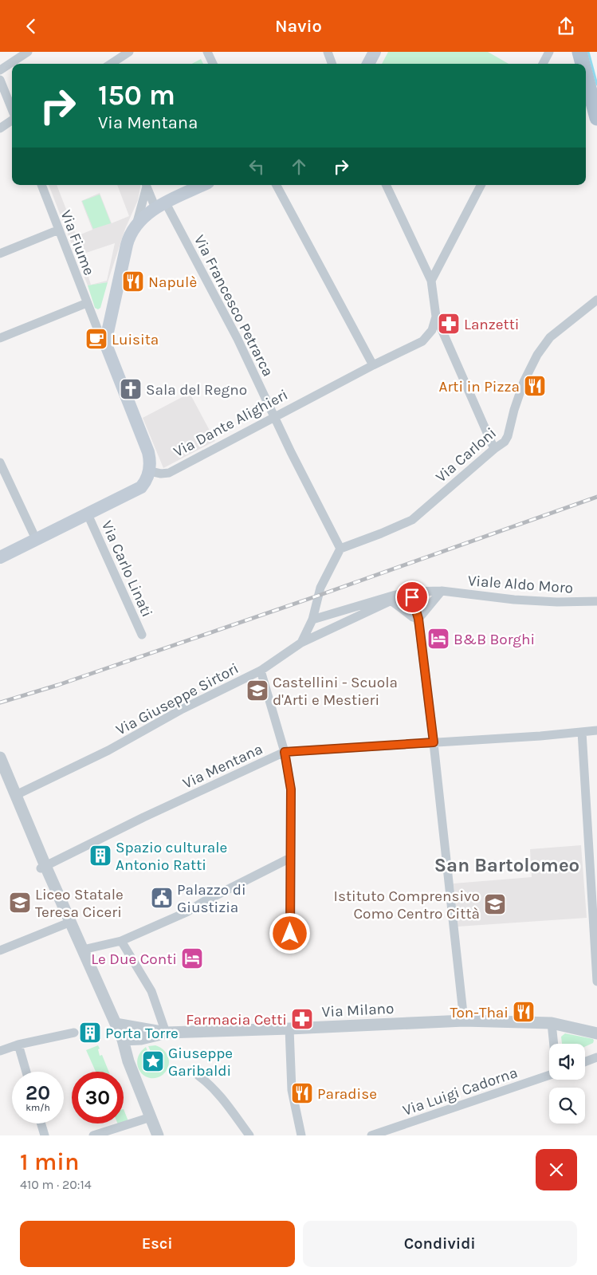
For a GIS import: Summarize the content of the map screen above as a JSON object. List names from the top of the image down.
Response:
{
  "streets": {
    "street": [
      "Via Fiume",
      "Via Francesco Petrarca",
      "Via Dante Alighieri",
      "Via Carloni",
      "Via Carlo Linati",
      "Viale Aldo Moro",
      "Via Giuseppe Sirtori",
      "Via Mentana",
      "Via Milano",
      "Via Luigi Cadorna"
    ]
  },
  "crossings": [
    ["Via Francesco Petrarca", "Via Dante Alighieri"],
    ["Via Francesco Petrarca", "Via Carloni"],
    ["Via Francesco Petrarca", "Via Giuseppe Sirtori"],
    ["Via Carloni", "Via Giuseppe Sirtori"],
    ["Viale Aldo Moro", "Via Giuseppe Sirtori"]
  ],
  "districts": ["San Bartolomeo"],
  "places": {
    "restaurant": [
      "Napulè",
      "Arti in Pizza",
      "Ton-Thai",
      "Paradise"
    ],
    "pharmacy": ["Lanzetti", "Farmacia Cetti"],
    "cafe": ["Luisita"],
    "church": ["Sala del Regno"],
    "hotel": ["B&B Borghi", "Le Due Conti"],
    "school or university": ["Castellini - Scuola d'Arti e Mestieri", "Liceo Statale Teresa Ciceri", "Istituto Comprensivo Como Centro Città"],
    "building": ["Spazio culturale Antonio Ratti", "Porta Torre"],
    "public building": ["Palazzo di Giustizia"],
    "place": ["Giuseppe Garibaldi"]
  },
  "page": {
    "header": "Navio",
    "turn": ["150 m", "Via Mentana"],
    "speed": "20 km/h",
    "limit": "30",
    "heading": ["1 min", "410 m · 20:14"],
    "buttons": ["Esci", "Condividi"]
  }
}
